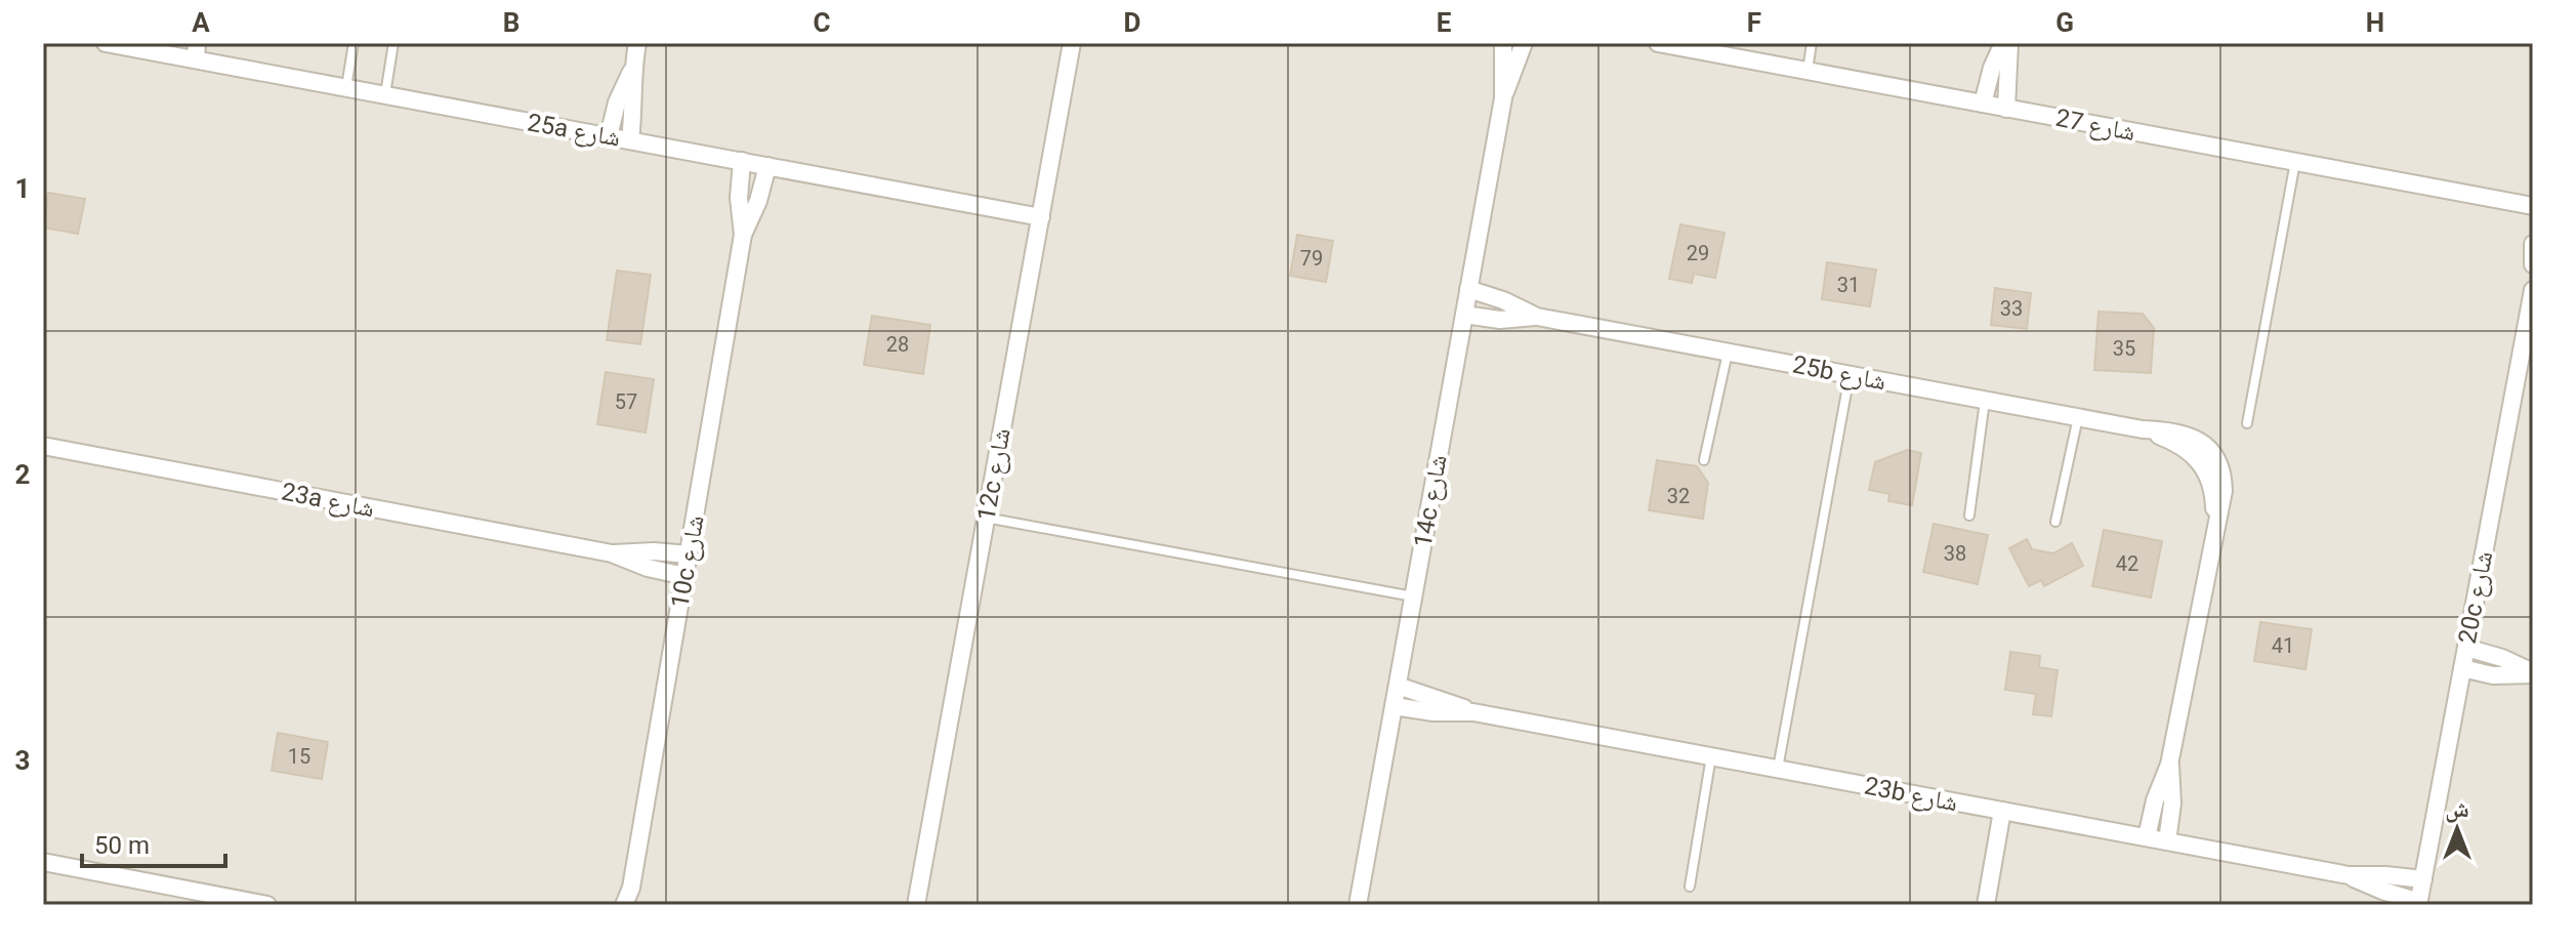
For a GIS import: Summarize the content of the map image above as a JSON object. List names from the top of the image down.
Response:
{
  "streets": {
    "street": [
      "شارع 27",
      "25a شارع",
      "25b شارع",
      "12c شارع",
      "23a شارع",
      "14c شارع",
      "10c شارع",
      "20c شارع",
      "23b شارع"
    ]
  },
  "crossings": [
    ["25a شارع", "12c شارع"],
    ["25a شارع", "10c شارع"],
    ["25b شارع", "14c شارع"],
    ["25b شارع", "23b شارع"],
    ["23a شارع", "10c شارع"],
    ["14c شارع", "23b شارع"],
    ["20c شارع", "23b شارع"]
  ],
  "house_numbers": [
    "29",
    "79",
    "31",
    "33",
    "28",
    "35",
    "57",
    "32",
    "38",
    "42",
    "41",
    "15"
  ],
  "scale_bar": "50 m",
  "north": "top",
  "grid": {
    "columns": [
      "A",
      "B",
      "C",
      "D",
      "E",
      "F",
      "G",
      "H"
    ],
    "rows": ["1", "2", "3"]
  }
}
